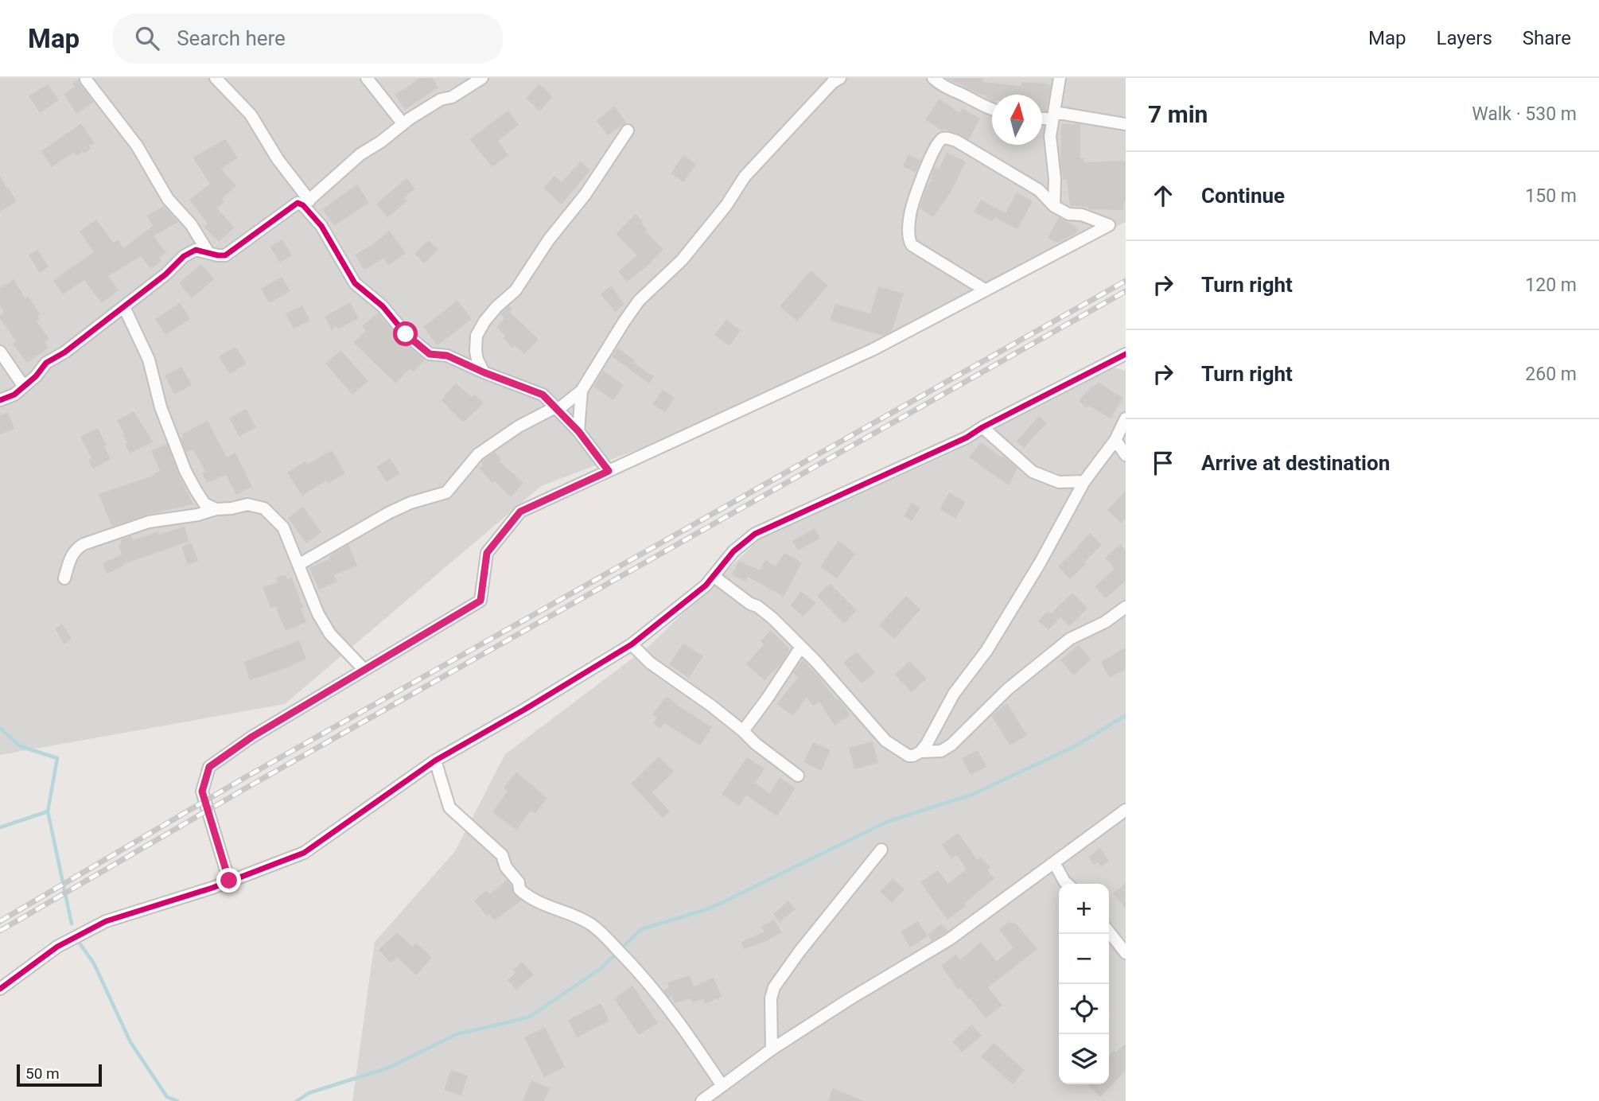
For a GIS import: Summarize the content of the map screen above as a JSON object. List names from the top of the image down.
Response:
{
  "scale_bar": "50 m",
  "north": "top",
  "page": {
    "header": "Map",
    "search": "Search here",
    "nav": ["Map", "Layers", "Share"],
    "heading": ["7 min", "Walk · 530 m"],
    "list": [
      ["Continue", "150 m"],
      ["Turn right", "120 m"],
      ["Turn right", "260 m"],
      "Arrive at destination"
    ],
    "map_buttons": ["+", "−"],
    "scale": "50 m"
  }
}
